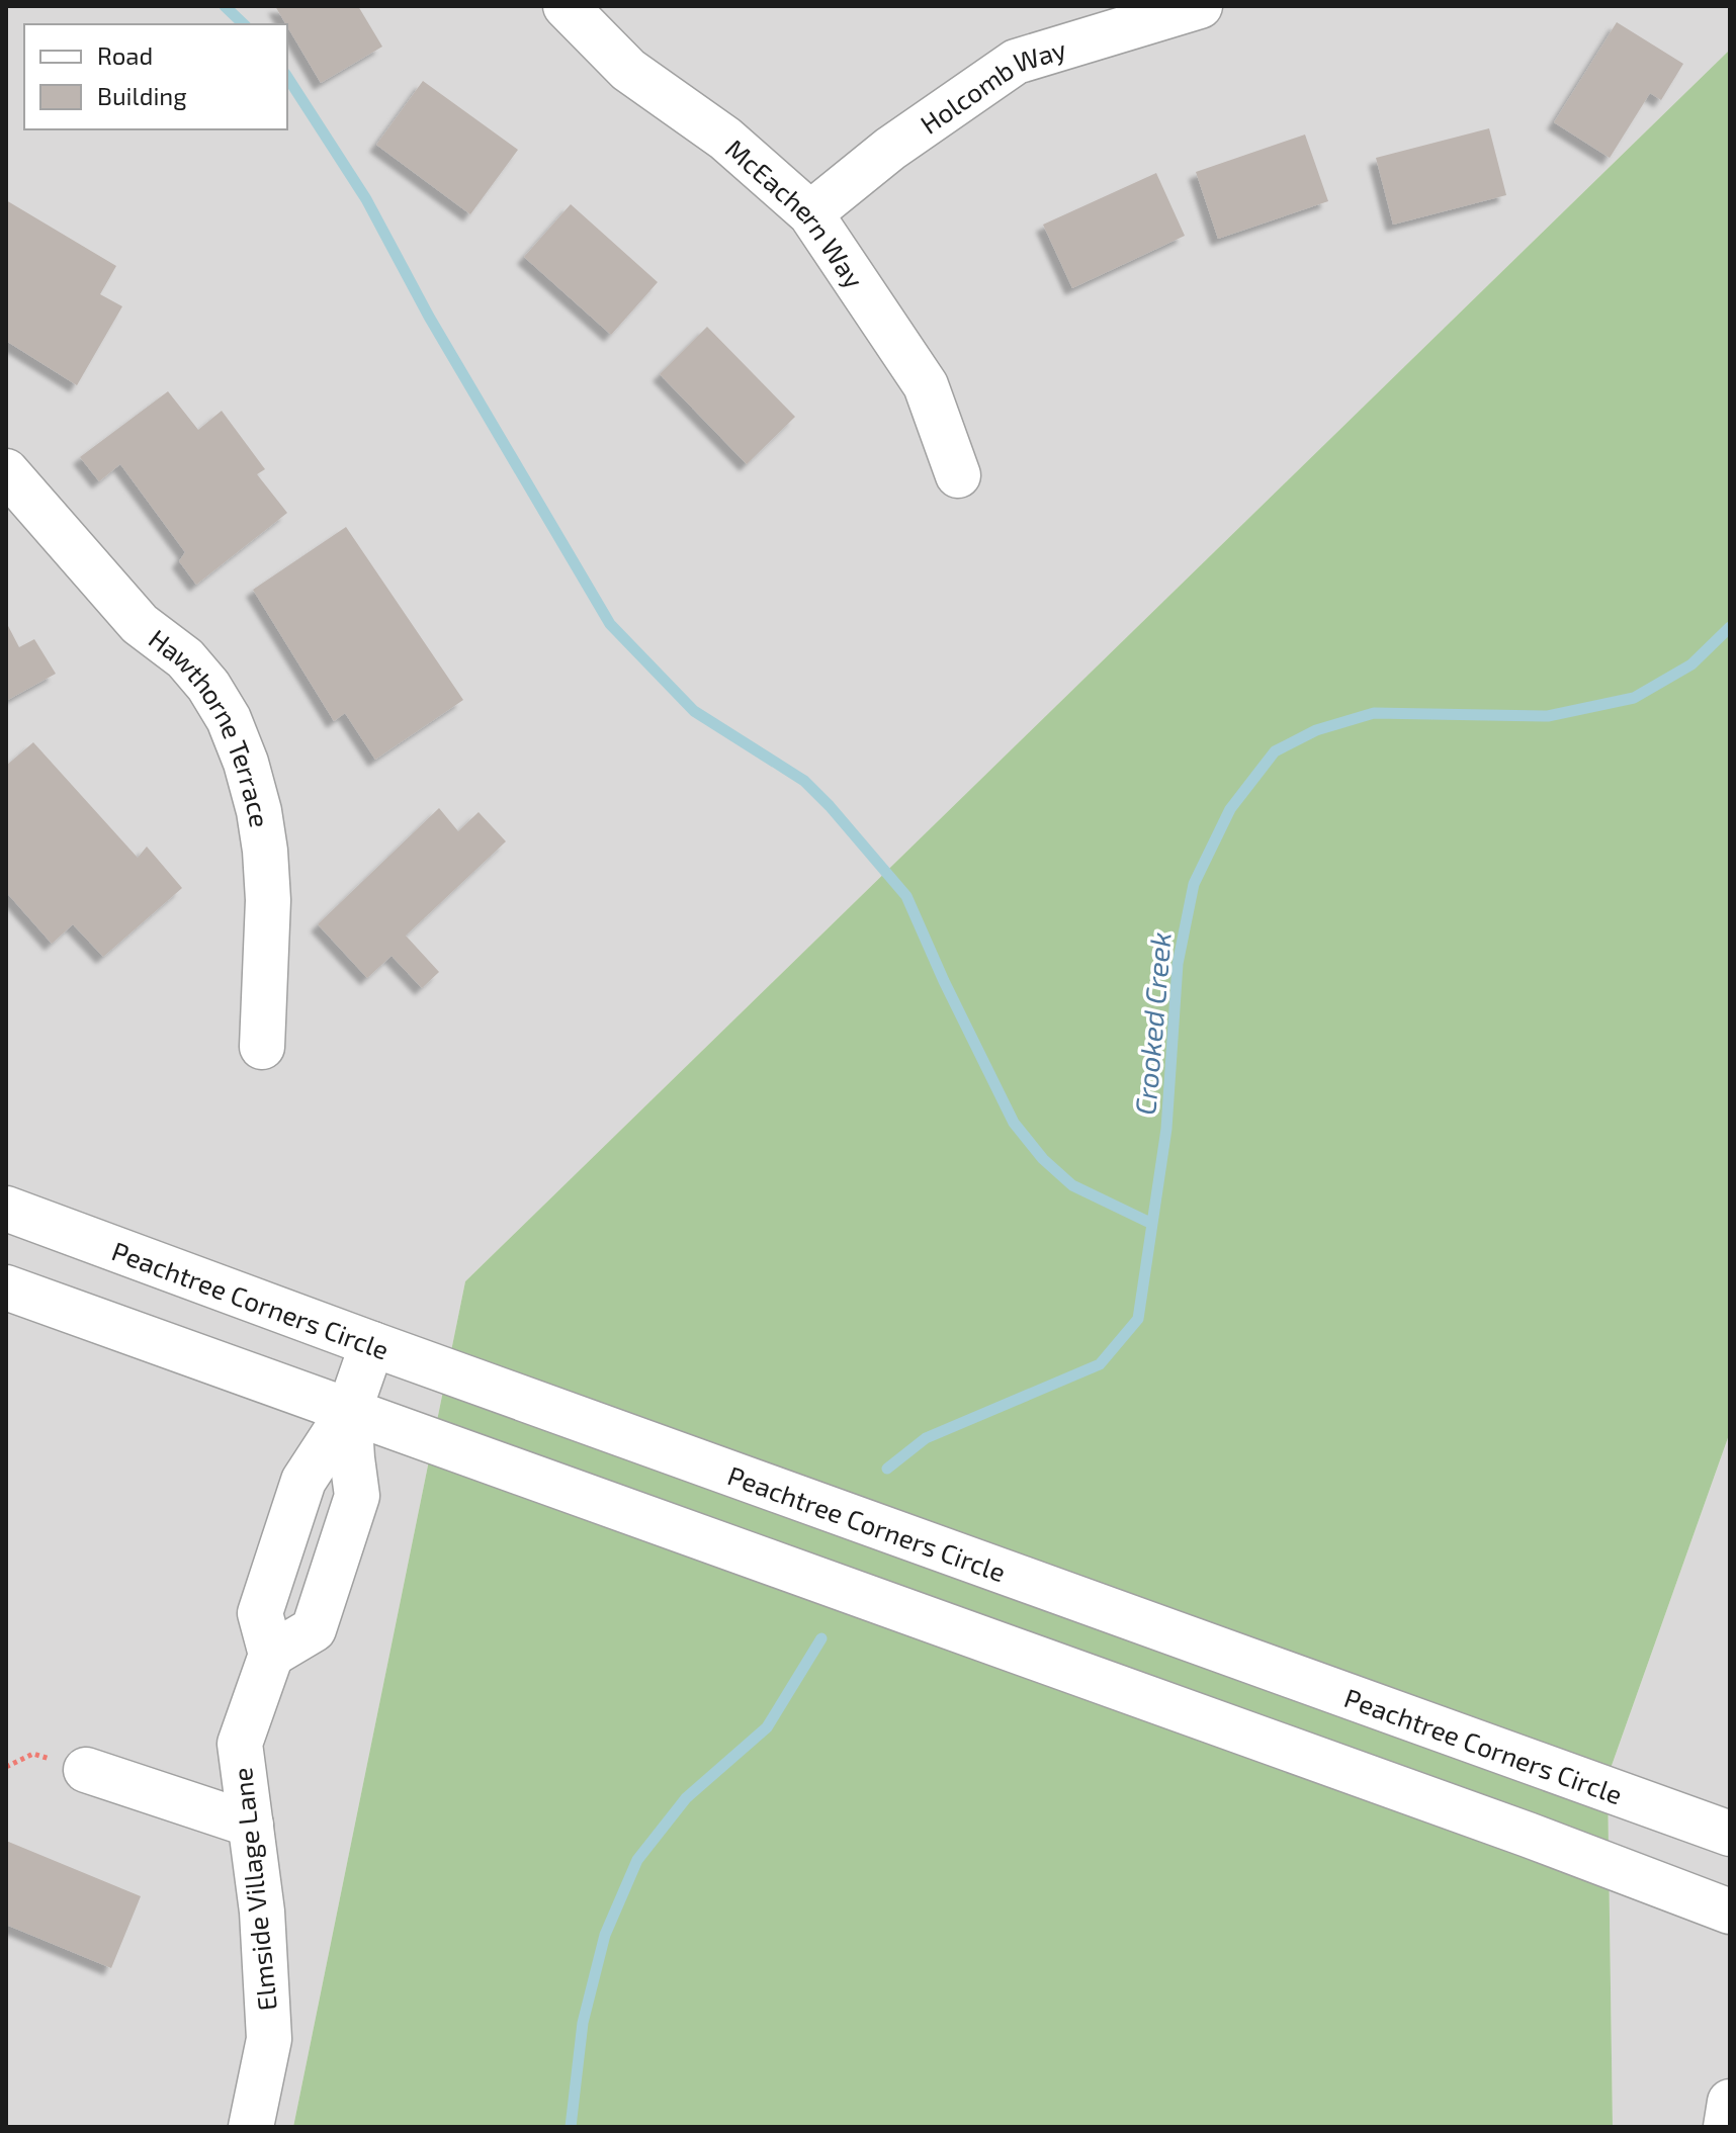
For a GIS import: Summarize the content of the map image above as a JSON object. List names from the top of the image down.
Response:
{
  "streets": {
    "street": [
      "Holcomb Way",
      "McEachern Way",
      "Hawthorne Terrace",
      "Peachtree Corners Circle",
      "Elmside Village Lane"
    ]
  },
  "crossings": [
    ["Holcomb Way", "McEachern Way"],
    ["Peachtree Corners Circle", "Elmside Village Lane"]
  ],
  "water": ["Crooked Creek"],
  "legend": ["Road", "Building"]
}
